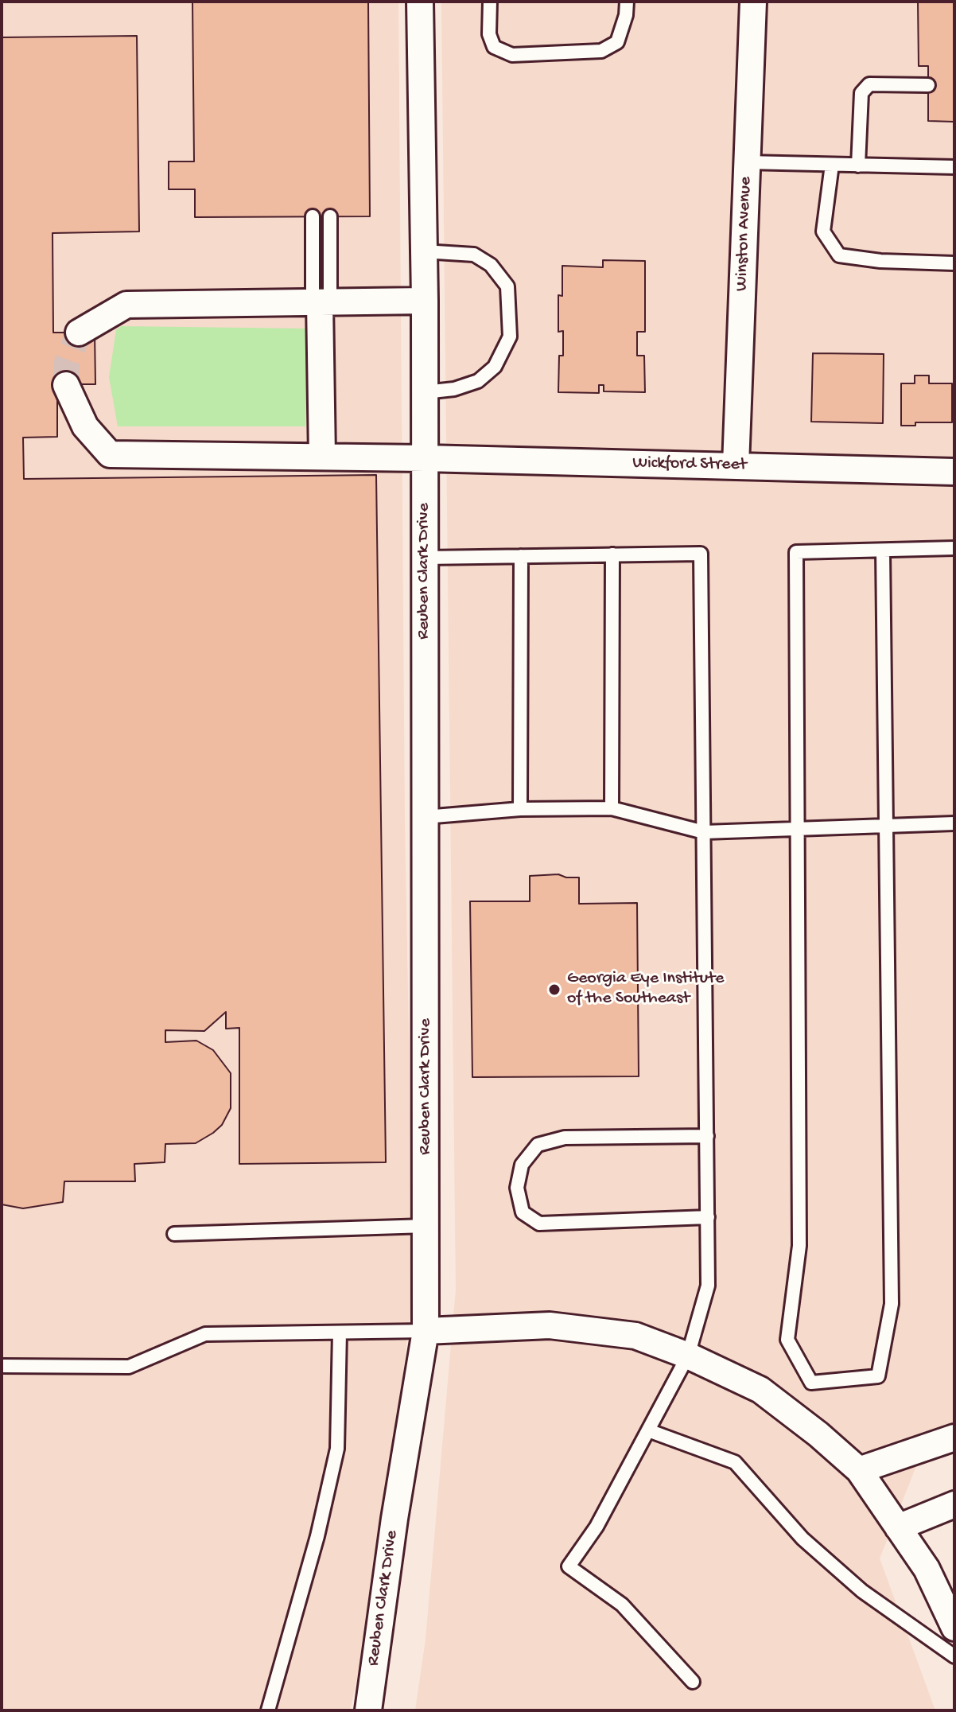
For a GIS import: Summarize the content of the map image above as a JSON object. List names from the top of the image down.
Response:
{
  "streets": {
    "street": ["Winston Avenue", "Wickford Street", "Reuben Clark Drive"]
  },
  "crossings": [
    ["Winston Avenue", "Wickford Street"],
    ["Wickford Street", "Reuben Clark Drive"]
  ],
  "places": ["Georgia Eye Institute of the Southeast"]
}
